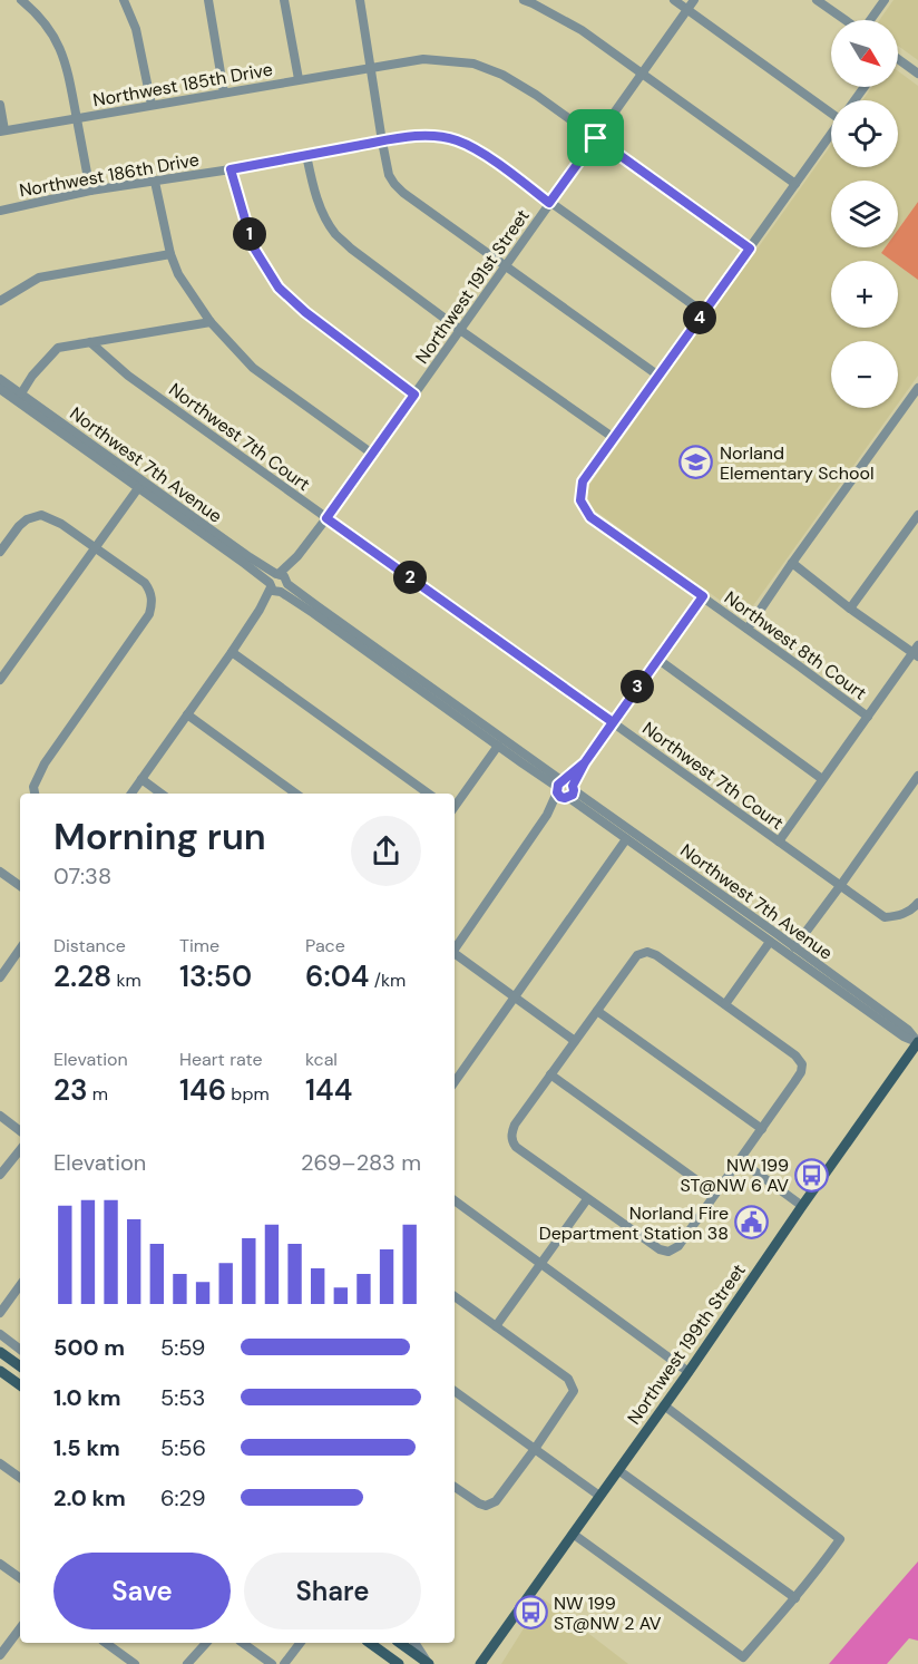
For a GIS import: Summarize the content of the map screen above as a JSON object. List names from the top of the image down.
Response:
{
  "streets": {
    "main road": ["Northwest 199th Street"],
    "street": [
      "Northwest 185th Drive",
      "Northwest 186th Drive",
      "Northwest 191st Street",
      "Northwest 7th Court",
      "Northwest 7th Avenue",
      "Northwest 8th Court"
    ]
  },
  "crossings": [
    ["Northwest 185th Drive", "Northwest 191st Street"],
    ["Northwest 186th Drive", "Northwest 191st Street"],
    ["Northwest 191st Street", "Northwest 7th Court"],
    ["Northwest 191st Street", "Northwest 7th Avenue"],
    ["Northwest 7th Avenue", "Northwest 199th Street"]
  ],
  "places": {
    "school or university": ["Norland Elementary School"],
    "bus stop": ["NW 199 ST@NW 6 AV", "NW 199 ST@NW 2 AV"],
    "public building": ["Norland Fire Department Station 38"]
  },
  "north": "bottom right",
  "page": {
    "map_buttons": ["+", "−"],
    "pins": [
      "1",
      "4",
      "2",
      "3"
    ],
    "heading": ["Morning run", "07:38"],
    "stats": [
      ["Distance", "2.28 km"],
      ["Time", "13:50"],
      ["Pace", "6:04 /km"],
      ["Elevation", "23 m"],
      ["Heart rate", "146 bpm"],
      ["kcal", "144"]
    ],
    "chart": ["Elevation", "269–283 m"],
    "list": [
      {
        "name": "500 m",
        "note": "5:59"
      },
      {
        "name": "1.0 km",
        "note": "5:53"
      },
      {
        "name": "1.5 km",
        "note": "5:56"
      },
      {
        "name": "2.0 km",
        "note": "6:29"
      }
    ],
    "buttons": ["Save", "Share"]
  }
}
